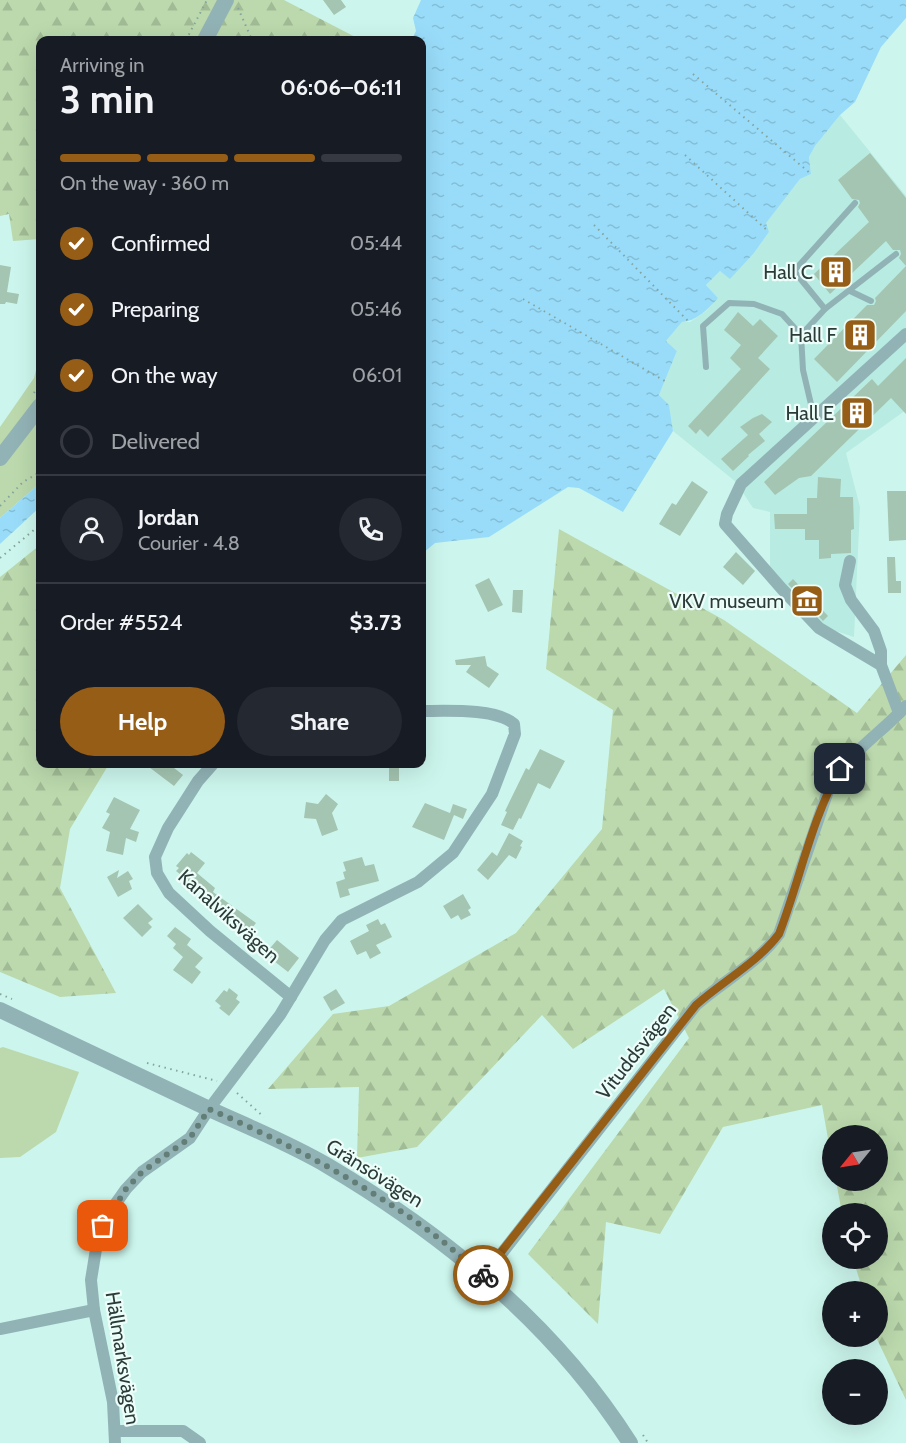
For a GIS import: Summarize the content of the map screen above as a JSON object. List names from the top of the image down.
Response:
{
  "streets": {
    "street": [
      "Kanalviksvägen",
      "Vituddsvägen",
      "Gränsövägen",
      "Hällmarksvägen"
    ]
  },
  "crossings": [
    ["Vituddsvägen", "Gränsövägen"],
    ["Gränsövägen", "Hällmarksvägen"]
  ],
  "places": {
    "building": ["Hall C", "Hall F", "Hall E"],
    "museum": ["VKV museum"]
  },
  "north": "bottom left",
  "page": {
    "heading": ["3 min", "Arriving in", "06:06–06:11"],
    "panel": [
      "Jordan",
      "Courier · 4.8",
      "Order #5524",
      "$3.73"
    ],
    "bar": "On the way · 360 m",
    "list": [
      ["Confirmed", "05:44"],
      ["Preparing", "05:46"],
      ["On the way", "06:01"],
      "Delivered"
    ],
    "buttons": ["Help", "Share"],
    "map_buttons": ["+", "−"]
  }
}
